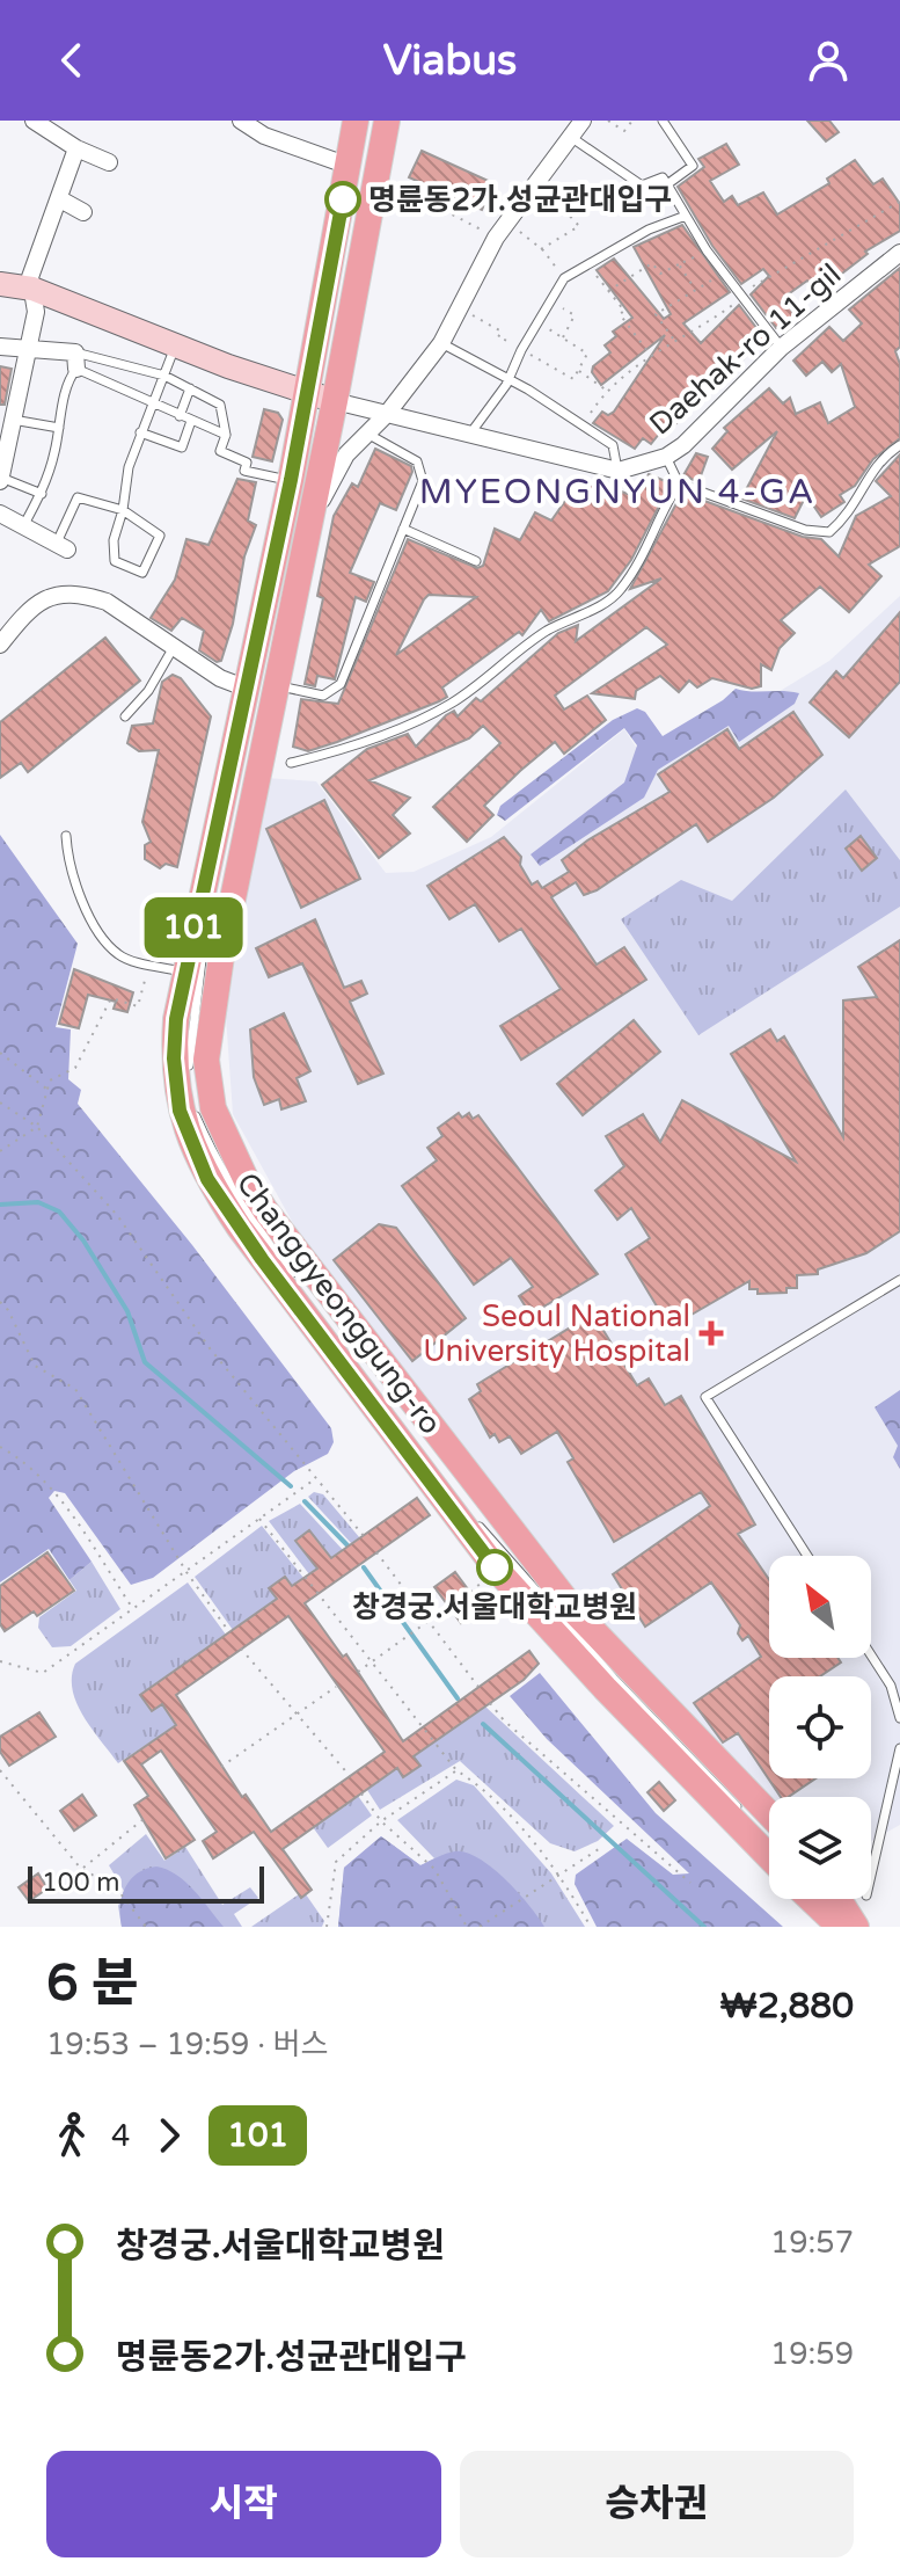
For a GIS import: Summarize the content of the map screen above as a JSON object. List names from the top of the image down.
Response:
{
  "streets": {
    "main road": ["Changgyeonggung-ro"],
    "street": ["Daehak-ro 11-gil"]
  },
  "districts": ["MYEONGNYUN 4-GA"],
  "places": {
    "other": ["명륜동2가.성균관대입구", "창경궁.서울대학교병원"],
    "health": ["Seoul National University Hospital"]
  },
  "lines": ["bus line 101"],
  "scale_bar": "100 m",
  "north": "top left",
  "page": {
    "header": "Viabus",
    "on_map": "101",
    "scale": "100 m",
    "heading": ["6 분", "19:53 – 19:59 · 버스", "₩2,880"],
    "legs": ["4", "101"],
    "list": [
      {
        "name": "창경궁.서울대학교병원",
        "value": "19:57"
      },
      {
        "name": "명륜동2가.성균관대입구",
        "value": "19:59"
      }
    ],
    "buttons": ["시작", "승차권"]
  }
}
